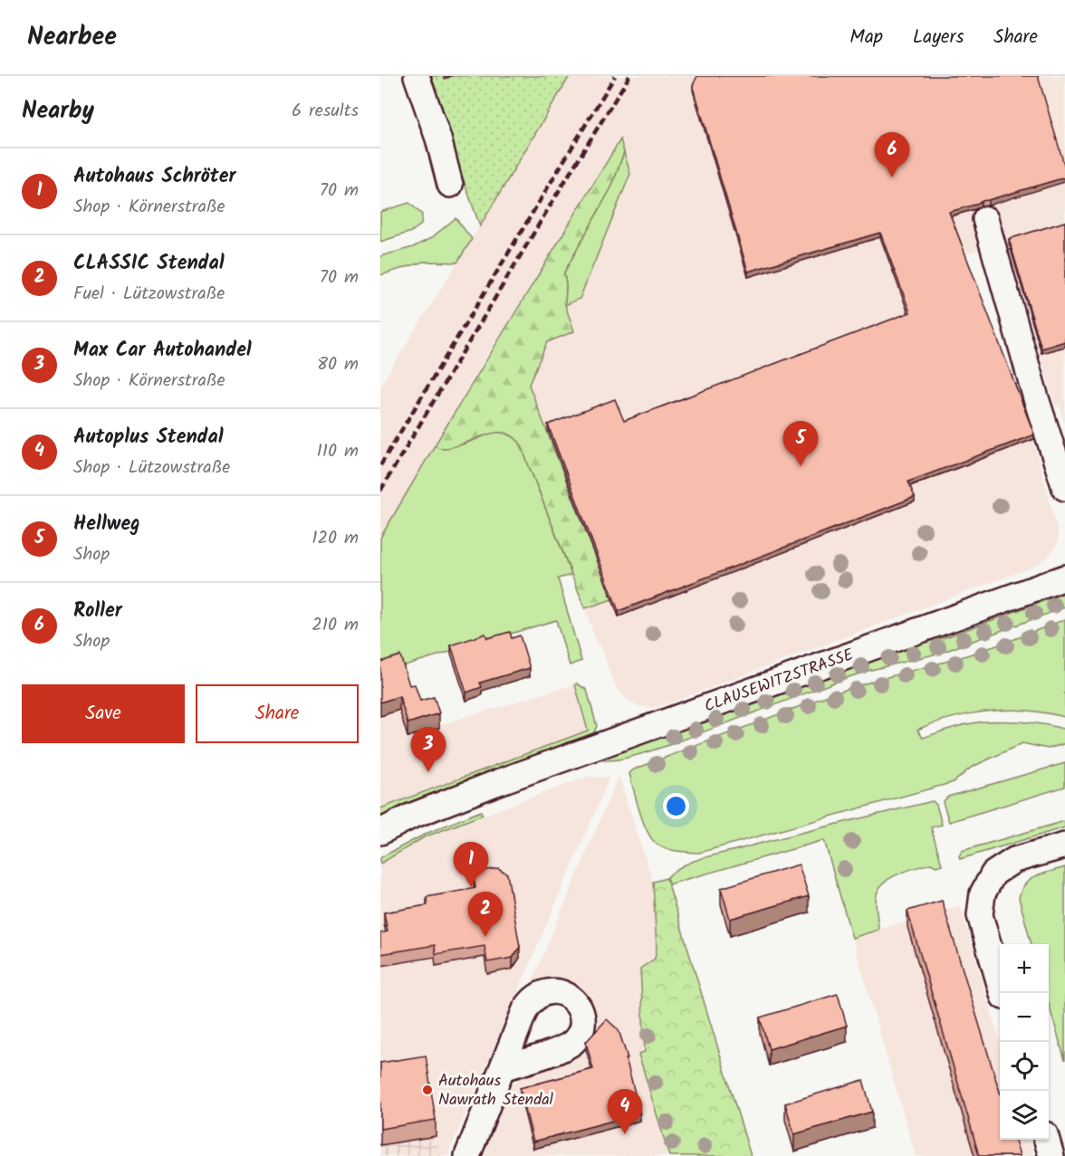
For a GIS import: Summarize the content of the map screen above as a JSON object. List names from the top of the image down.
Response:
{
  "streets": {
    "street": ["CLAUSEWITZSTRASSE"]
  },
  "places": ["Autohaus Nawrath Stendal"],
  "page": {
    "header": "Nearbee",
    "nav": ["Map", "Layers", "Share"],
    "heading": ["Nearby", "6 results"],
    "pins": [
      "6",
      "5",
      "3",
      "1",
      "2",
      "4"
    ],
    "list": [
      {
        "mark": "1",
        "name": "Autohaus Schröter",
        "note": "Shop · Körnerstraße",
        "value": "70 m"
      },
      {
        "mark": "2",
        "name": "CLASSIC Stendal",
        "note": "Fuel · Lützowstraße",
        "value": "70 m"
      },
      {
        "mark": "3",
        "name": "Max Car Autohandel",
        "note": "Shop · Körnerstraße",
        "value": "80 m"
      },
      {
        "mark": "4",
        "name": "Autoplus Stendal",
        "note": "Shop · Lützowstraße",
        "value": "110 m"
      },
      {
        "mark": "5",
        "name": "Hellweg",
        "note": "Shop",
        "value": "120 m"
      },
      {
        "mark": "6",
        "name": "Roller",
        "note": "Shop",
        "value": "210 m"
      }
    ],
    "buttons": ["Save", "Share"],
    "map_buttons": ["+", "−"]
  }
}
